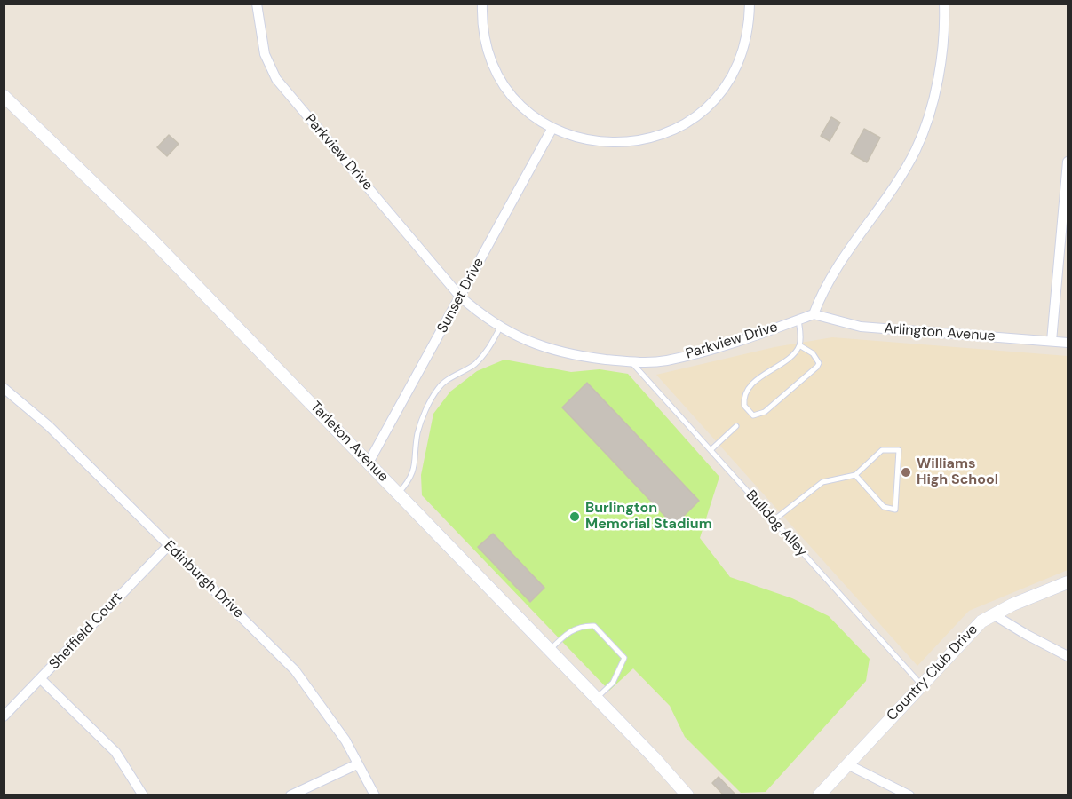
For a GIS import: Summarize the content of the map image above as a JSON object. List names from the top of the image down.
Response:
{
  "streets": {
    "street": [
      "Parkview Drive",
      "Sunset Drive",
      "Arlington Avenue",
      "Tarleton Avenue",
      "Edinburgh Drive",
      "Sheffield Court",
      "Country Club Drive"
    ],
    "lane": ["Bulldog Alley"]
  },
  "crossings": [
    ["Parkview Drive", "Sunset Drive"],
    ["Parkview Drive", "Arlington Avenue"],
    ["Parkview Drive", "Bulldog Alley"],
    ["Sunset Drive", "Tarleton Avenue"],
    ["Bulldog Alley", "Country Club Drive"],
    ["Edinburgh Drive", "Sheffield Court"]
  ],
  "places": ["Williams High School", "Burlington Memorial Stadium"]
}
